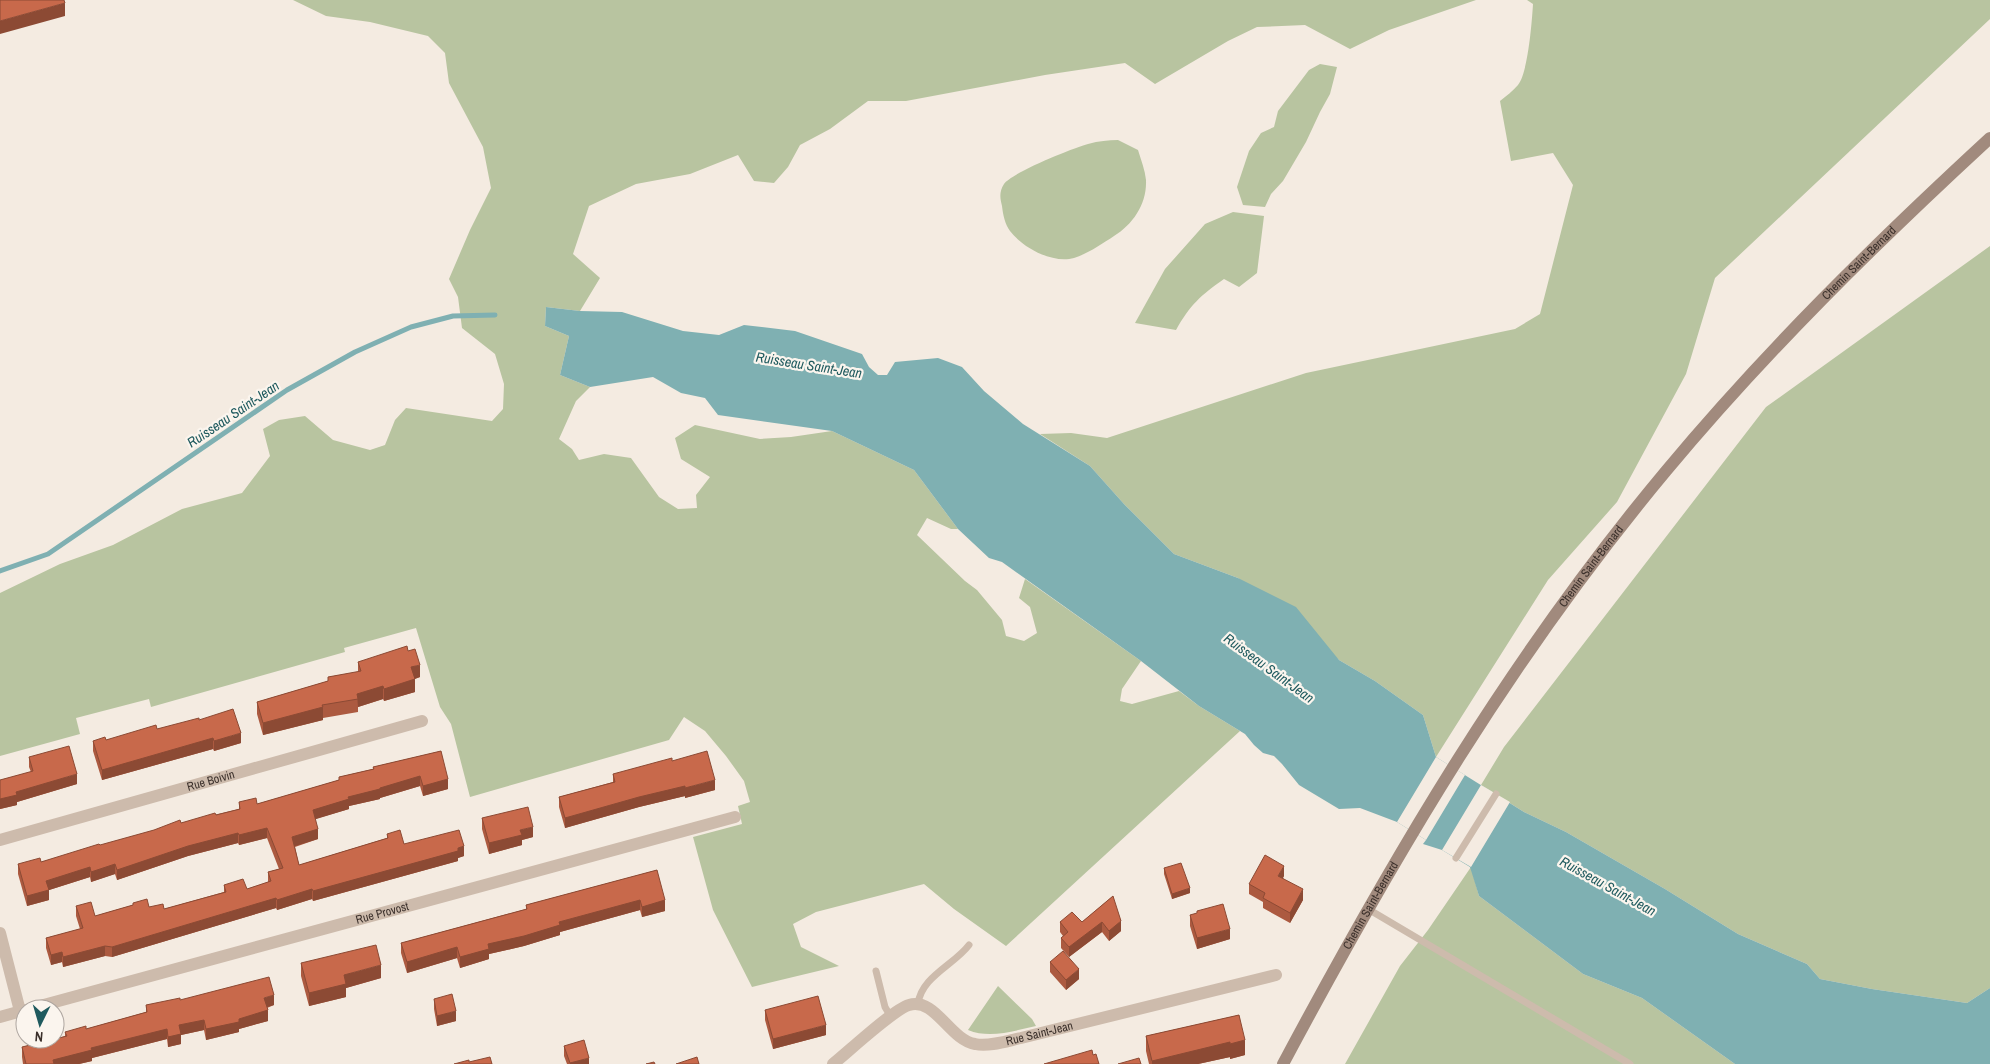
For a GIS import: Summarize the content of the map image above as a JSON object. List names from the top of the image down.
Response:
{
  "streets": {
    "street": [
      "Chemin Saint-Bernard",
      "Rue Boivin",
      "Rue Provost",
      "Rue Saint-Jean"
    ]
  },
  "water": ["Ruisseau Saint-Jean"],
  "north": "bottom"
}
